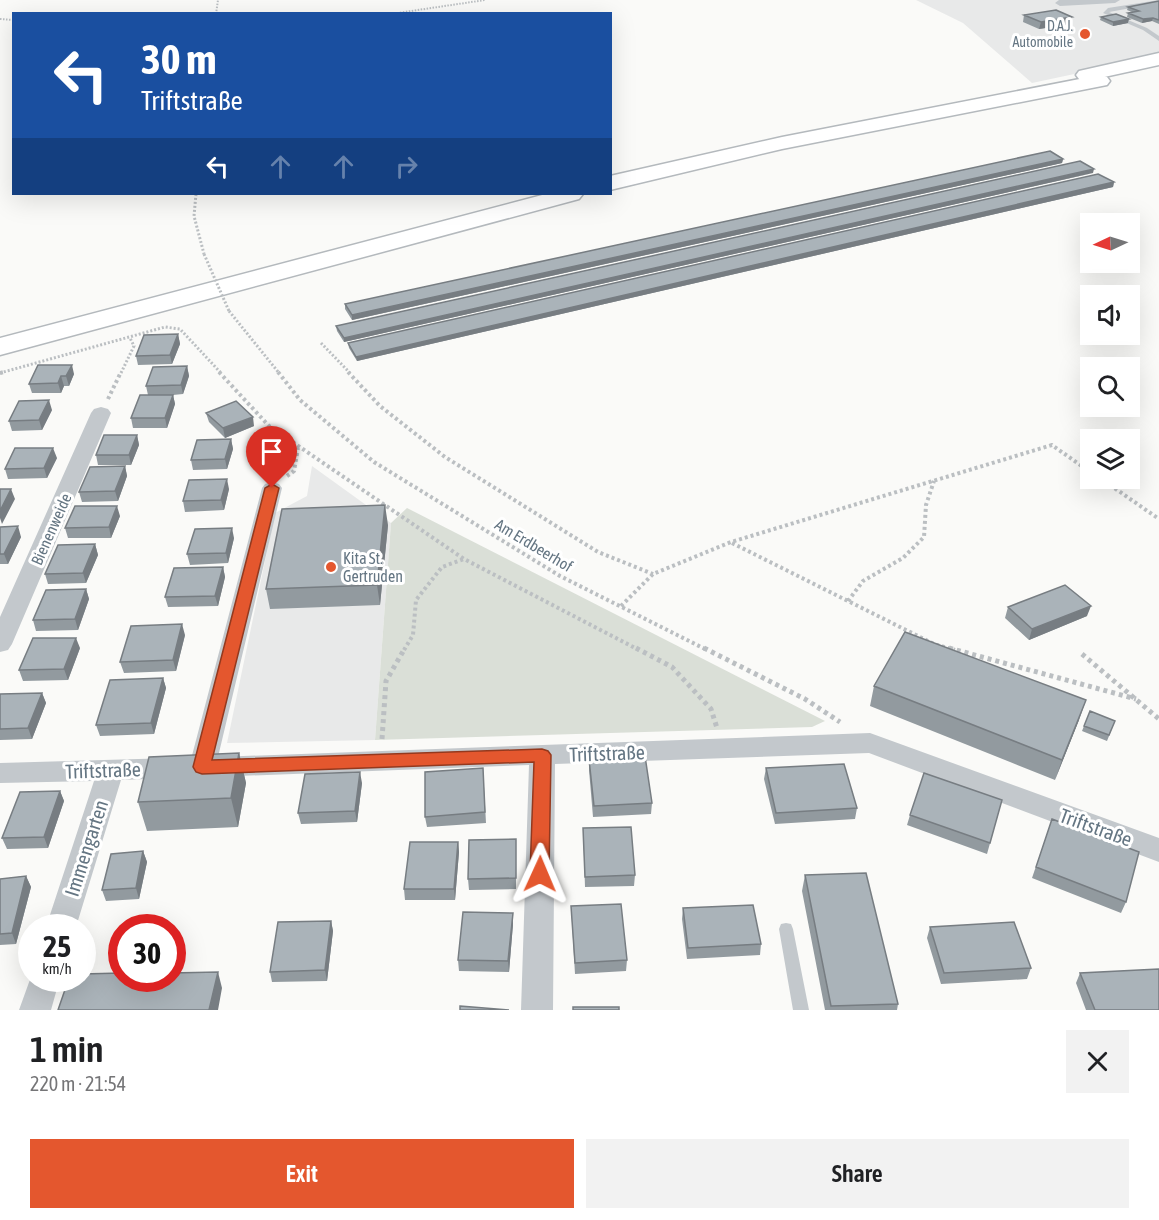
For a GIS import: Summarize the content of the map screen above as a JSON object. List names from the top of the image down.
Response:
{
  "streets": {
    "street": ["Bienenweide", "Triftstraße", "Immengarten"],
    "path": ["Am Erdbeerhof"]
  },
  "crossings": [
    ["Am Erdbeerhof", "Triftstraße"],
    ["Triftstraße", "Immengarten"]
  ],
  "places": ["D.A.J. Automobile", "Kita St. Gertruden"],
  "north": "left",
  "page": {
    "turn": ["30 m", "Triftstraße"],
    "speed": "25 km/h",
    "limit": "30",
    "heading": ["1 min", "220 m · 21:54"],
    "buttons": ["Exit", "Share"]
  }
}
